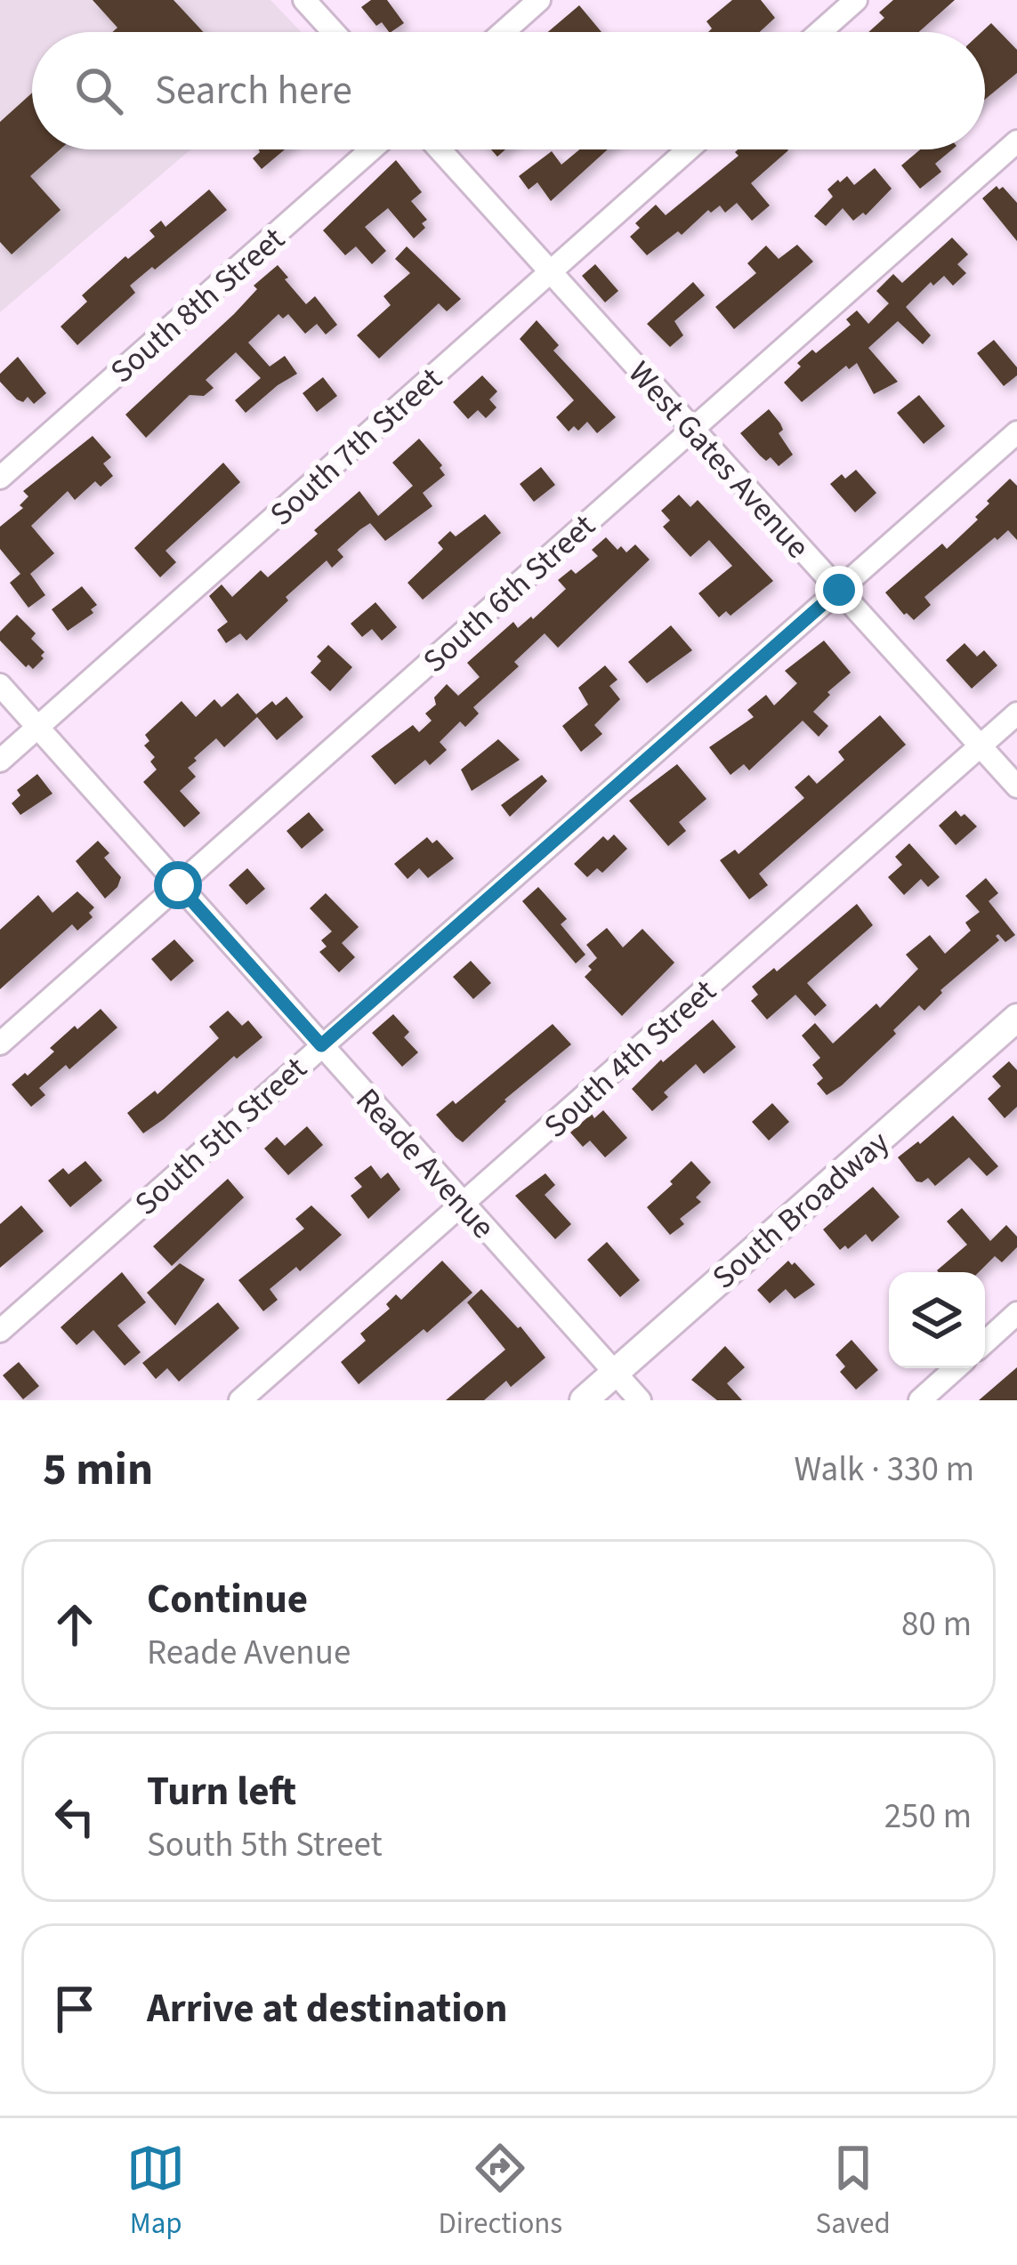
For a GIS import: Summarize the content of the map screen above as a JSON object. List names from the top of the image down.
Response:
{
  "streets": {
    "street": [
      "South 8th Street",
      "South 7th Street",
      "West Gates Avenue",
      "South 6th Street",
      "South 4th Street",
      "South 5th Street",
      "Reade Avenue",
      "South Broadway"
    ]
  },
  "crossings": [
    ["South 7th Street", "West Gates Avenue"],
    ["South 7th Street", "Reade Avenue"],
    ["West Gates Avenue", "South 6th Street"],
    ["West Gates Avenue", "South 4th Street"],
    ["West Gates Avenue", "South 5th Street"],
    ["South 6th Street", "Reade Avenue"],
    ["South 4th Street", "Reade Avenue"],
    ["South 5th Street", "Reade Avenue"],
    ["Reade Avenue", "South Broadway"]
  ],
  "page": {
    "search": "Search here",
    "heading": ["5 min", "Walk · 330 m"],
    "list": [
      ["Continue", "Reade Avenue", "80 m"],
      ["Turn left", "South 5th Street", "250 m"],
      "Arrive at destination"
    ],
    "nav": ["Map", "Directions", "Saved"]
  }
}
